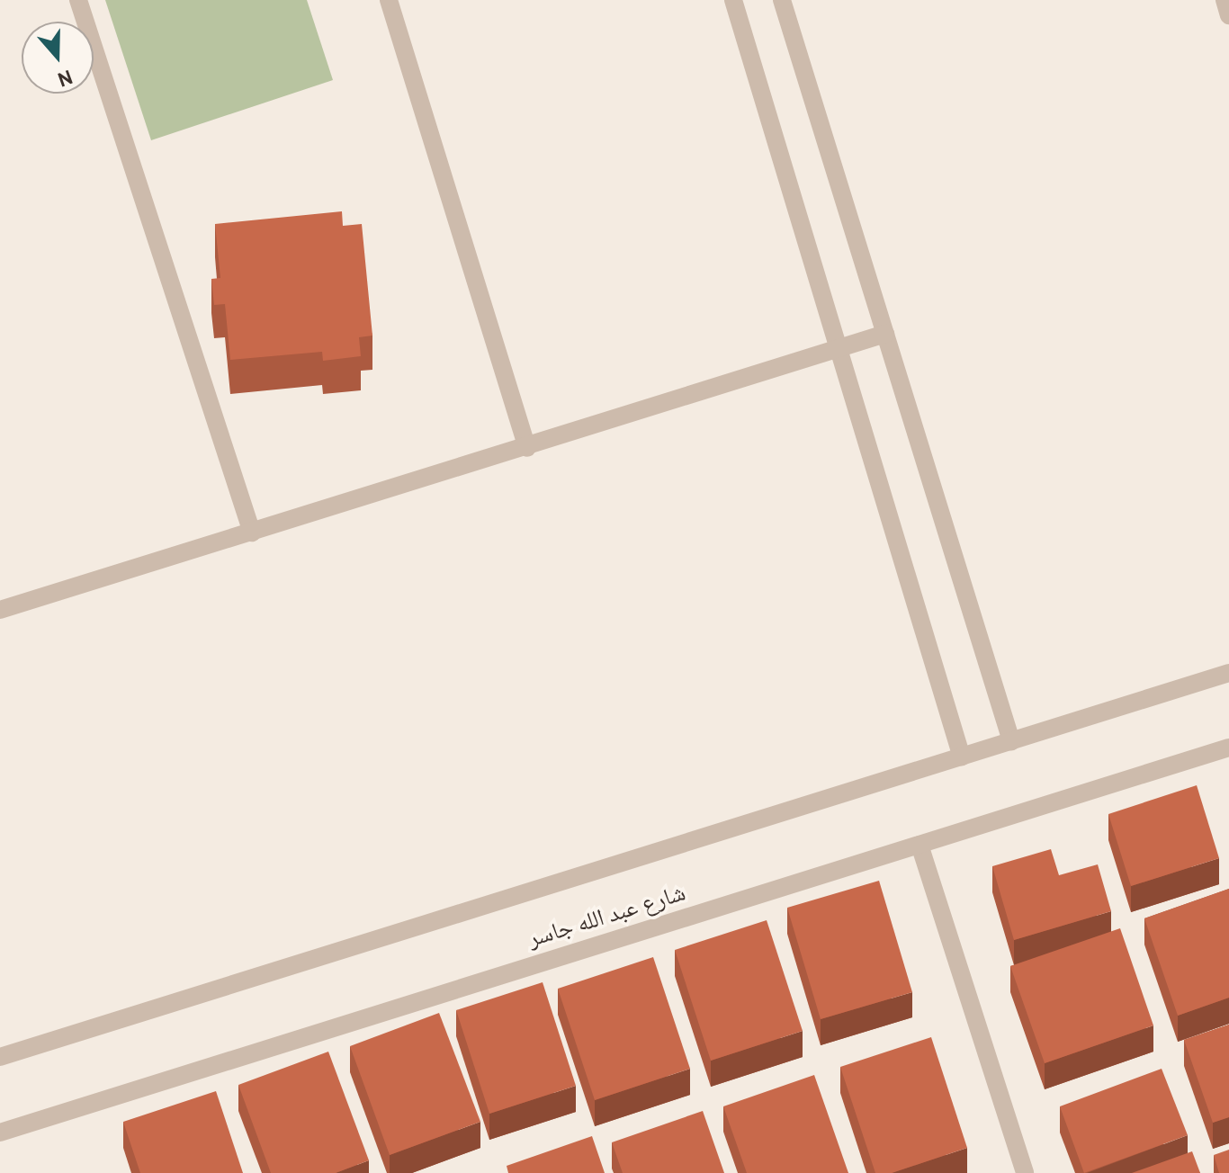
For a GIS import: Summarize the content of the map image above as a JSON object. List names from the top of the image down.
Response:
{
  "streets": {
    "street": ["شارع عبد الله جاسر"]
  },
  "north": "bottom"
}
